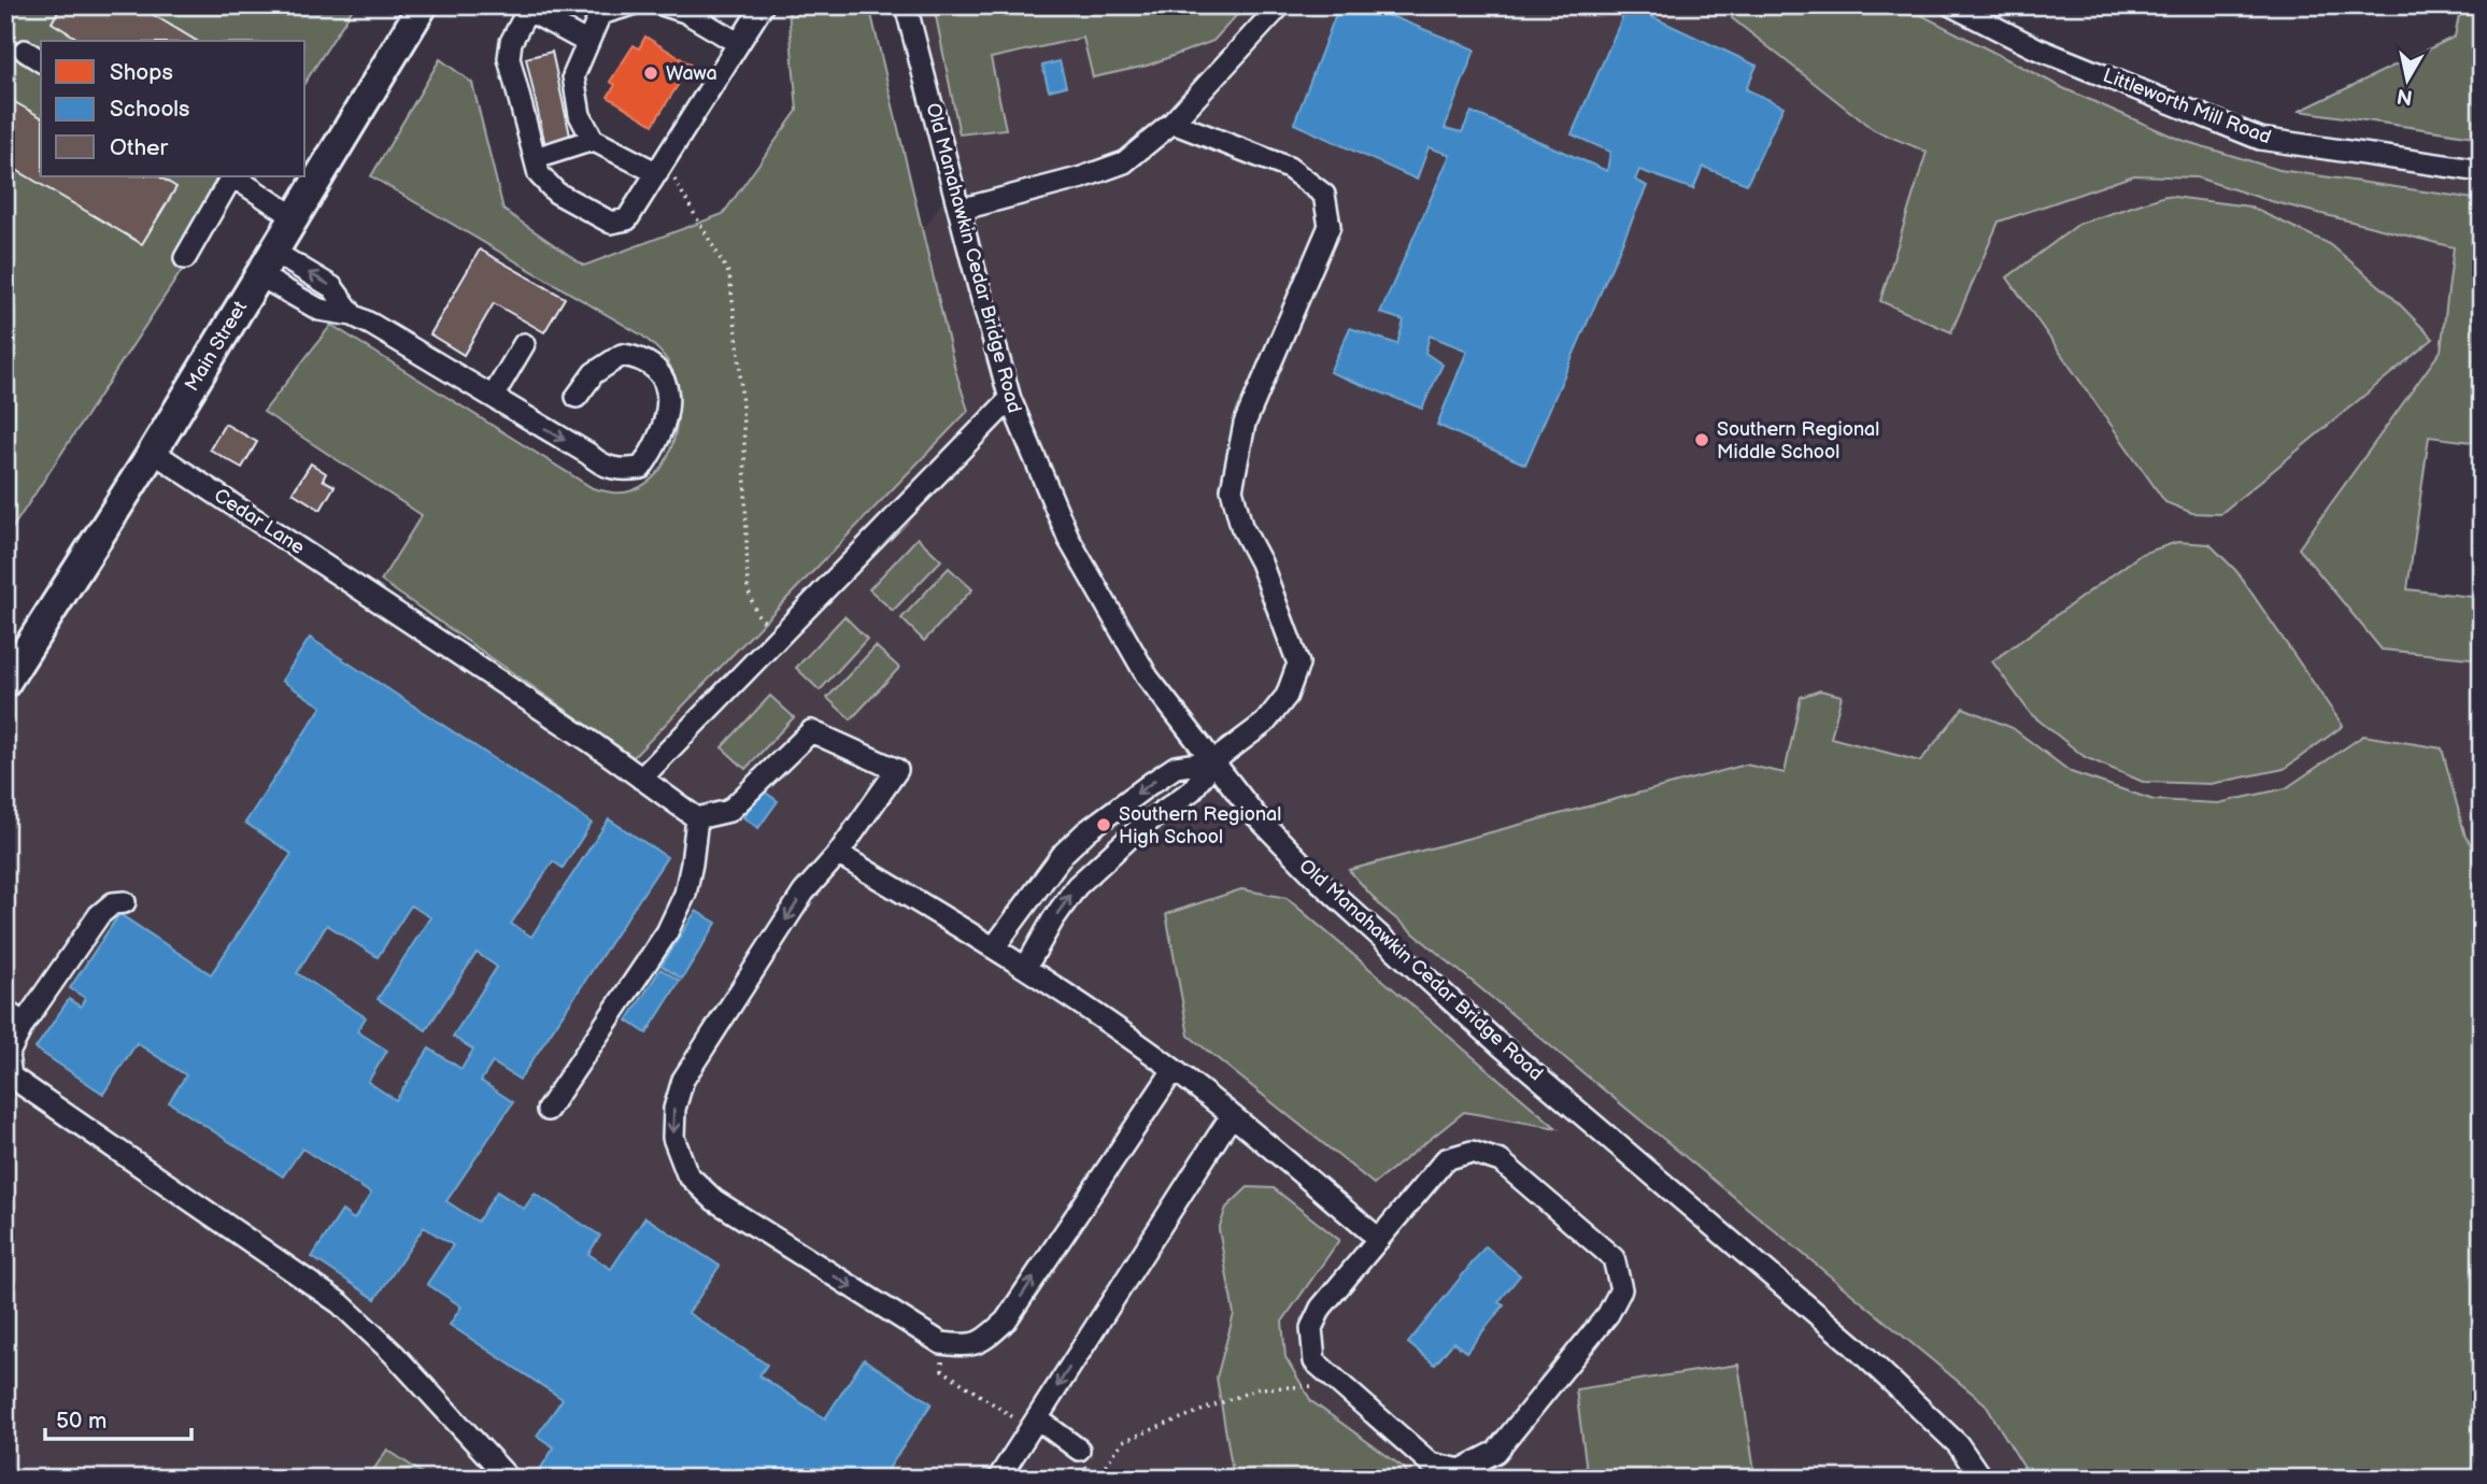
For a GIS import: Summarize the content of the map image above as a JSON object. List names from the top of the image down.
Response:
{
  "streets": {
    "highway": ["Main Street"],
    "street": ["Littleworth Mill Road", "Old Manahawkin Cedar Bridge Road", "Cedar Lane"]
  },
  "crossings": [
    ["Main Street", "Cedar Lane"]
  ],
  "places": ["Wawa", "Southern Regional Middle School", "Southern Regional High School"],
  "legend": ["Shops", "Schools", "Other"],
  "scale_bar": "50 m",
  "north": "bottom"
}
